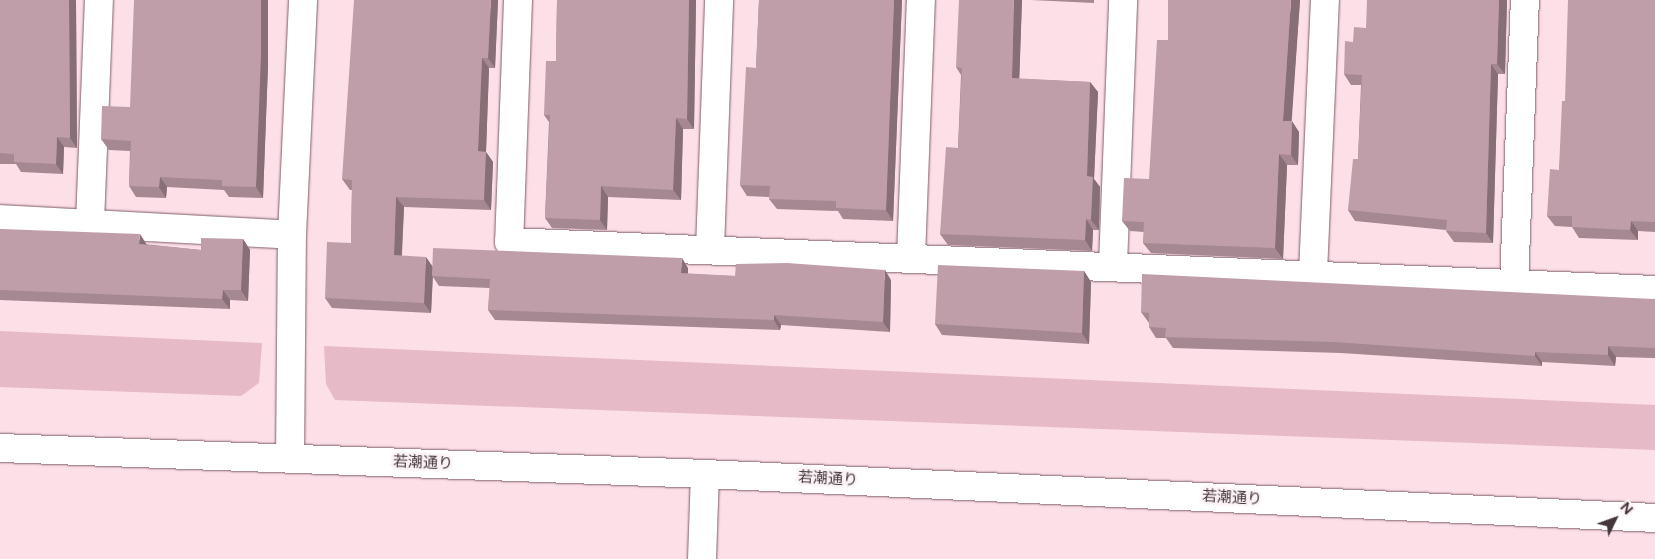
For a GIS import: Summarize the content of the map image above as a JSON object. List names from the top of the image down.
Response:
{
  "streets": {
    "street": ["若潮通り"]
  },
  "north": "top right"
}
